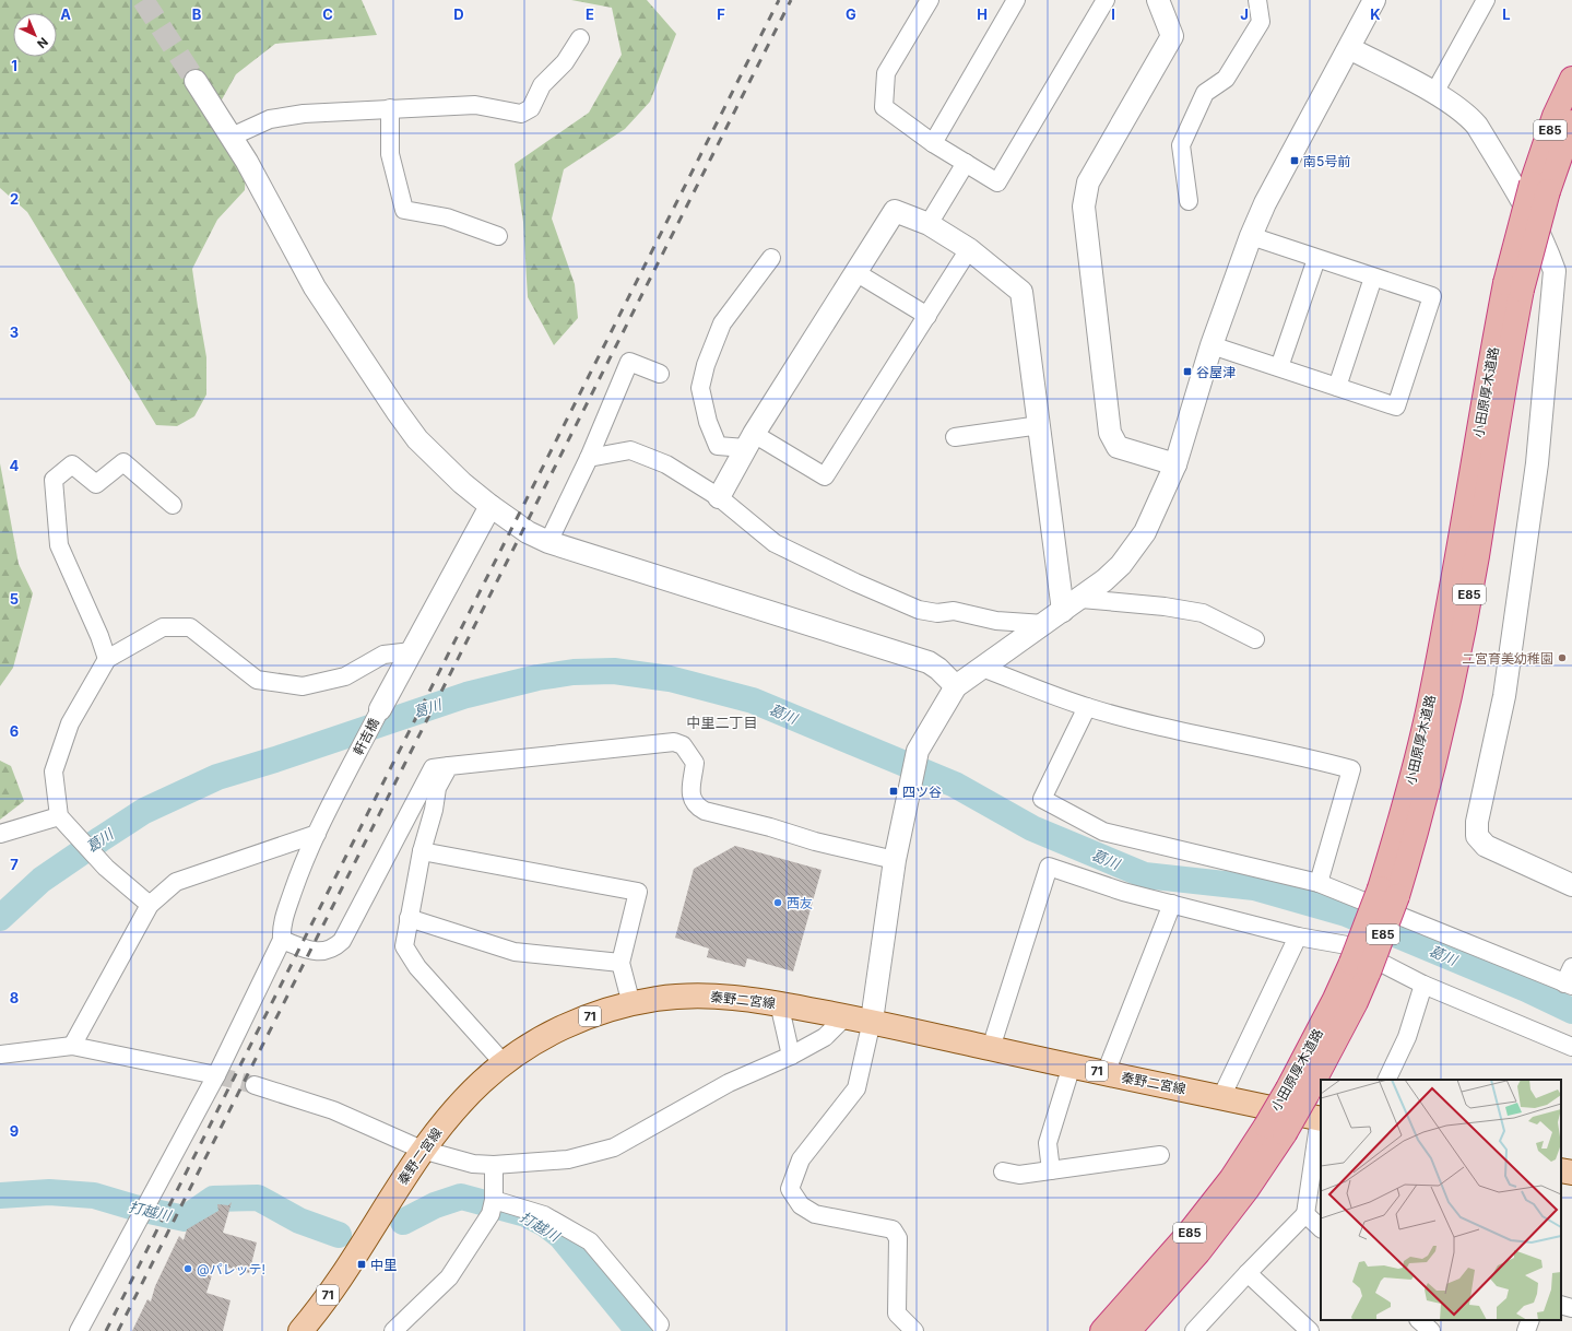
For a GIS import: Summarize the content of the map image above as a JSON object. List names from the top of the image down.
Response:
{
  "streets": {
    "highway": ["E85", "小田原厚木道路"],
    "main road": ["秦野二宮線", "71"],
    "street": ["軒吉橋"]
  },
  "districts": ["中里二丁目"],
  "water": ["葛川", "打越川"],
  "places": {
    "transit": [
      "南5号前",
      "谷屋津",
      "四ツ谷",
      "中里"
    ],
    "other": ["二宮育美幼稚園", "西友", "@パレッテ!"]
  },
  "north": "bottom right",
  "grid": {
    "columns": [
      "A",
      "B",
      "C",
      "D",
      "E",
      "F",
      "G",
      "H",
      "I",
      "J",
      "K",
      "L"
    ],
    "rows": [
      "1",
      "2",
      "3",
      "4",
      "5",
      "6",
      "7",
      "8",
      "9"
    ]
  }
}
